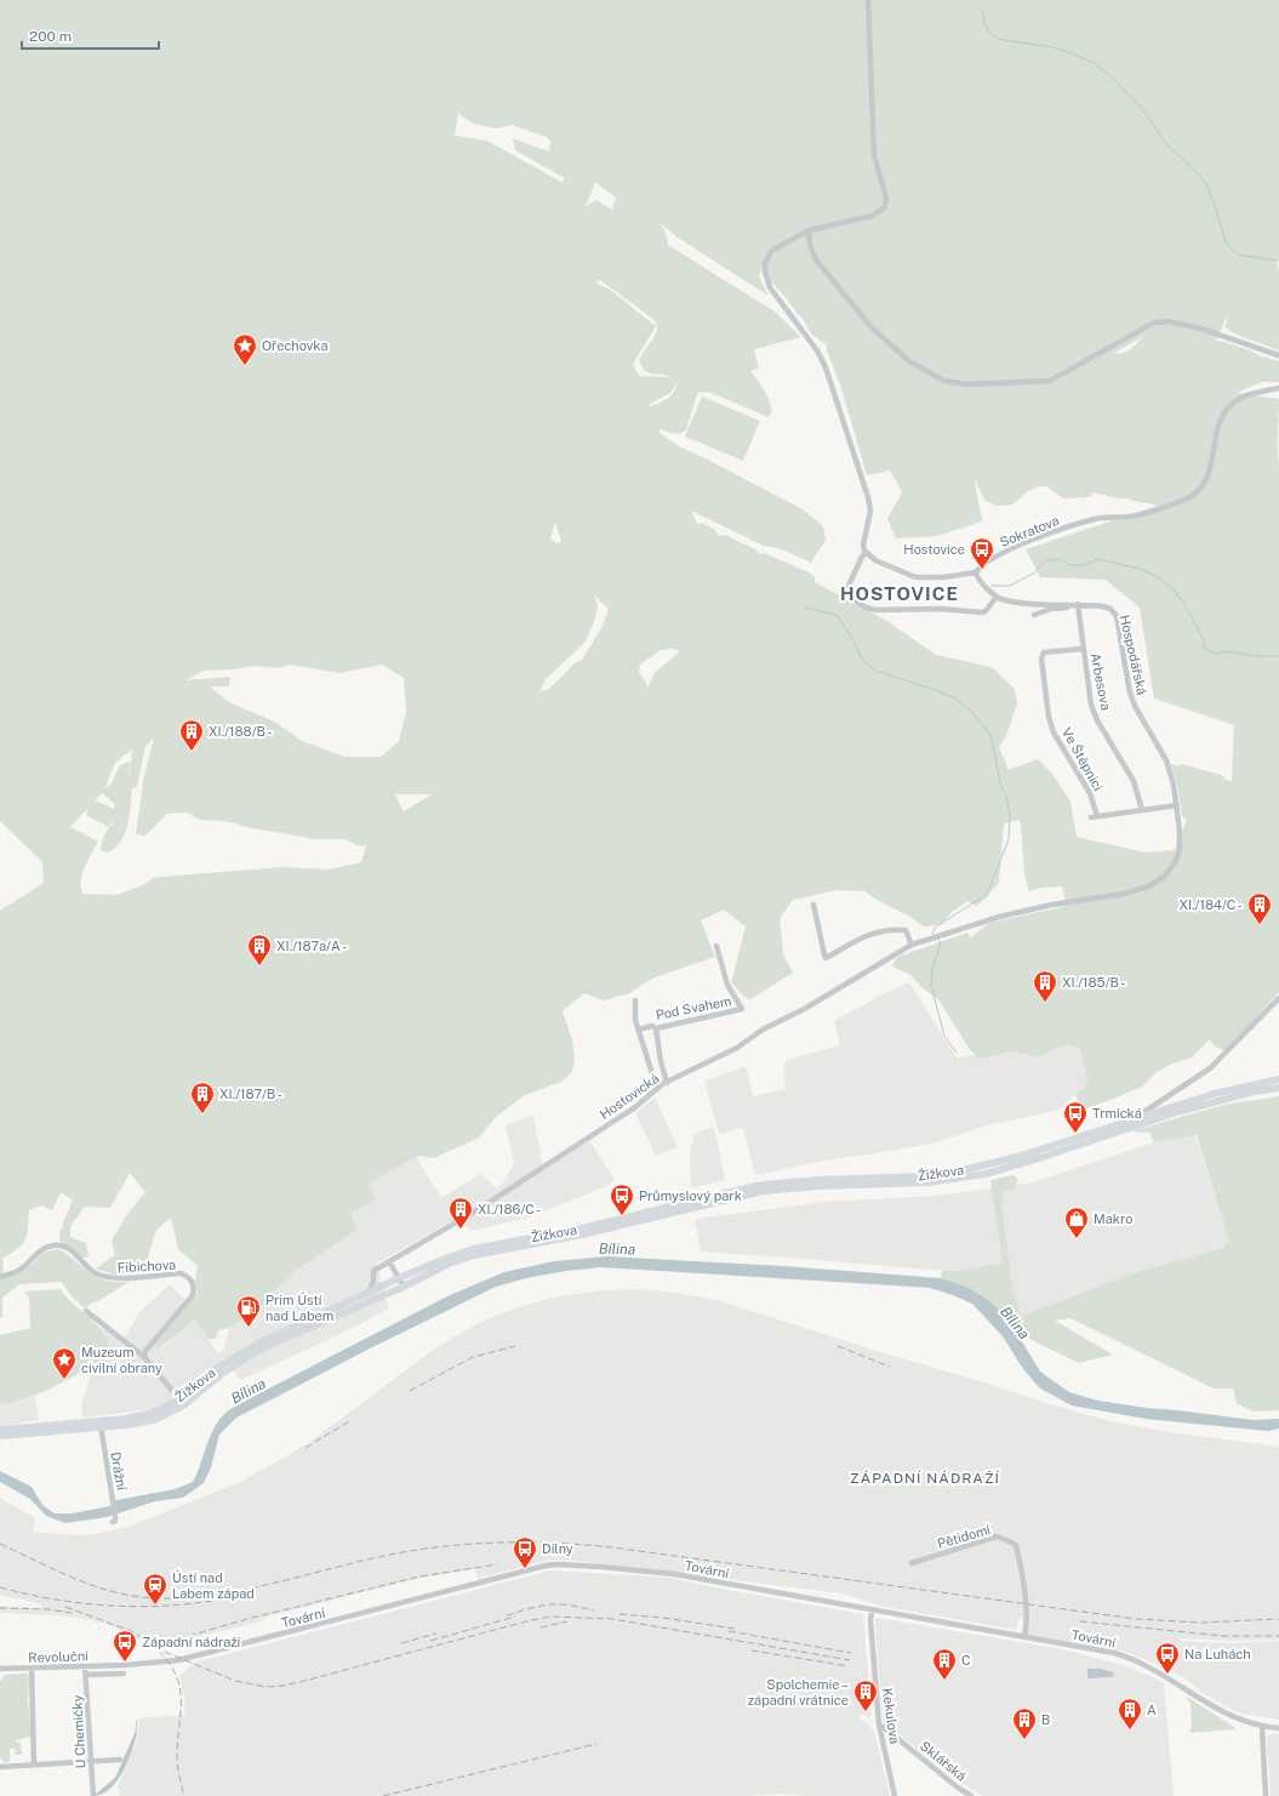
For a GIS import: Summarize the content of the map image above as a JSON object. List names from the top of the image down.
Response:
{
  "streets": {
    "main road": ["Žižkova"],
    "street": [
      "Sokratova",
      "Hospodářská",
      "Arbesova",
      "Ve Štěpnici",
      "Pod Svahem",
      "Hostovická",
      "Fibichova",
      "Drážní",
      "Pětidomí",
      "Tovární",
      "Revoluční",
      "Kekulova",
      "U Chemičky",
      "Sklářská"
    ]
  },
  "crossings": [
    ["Hospodářská", "Arbesova"],
    ["Hospodářská", "Hostovická"],
    ["Arbesova", "Ve Štěpnici"],
    ["Pod Svahem", "Hostovická"],
    ["Hostovická", "Žižkova"],
    ["Žižkova", "Drážní"],
    ["Pětidomí", "Tovární"],
    ["Tovární", "Revoluční"],
    ["Tovární", "Kekulova"],
    ["Revoluční", "U Chemičky"],
    ["Kekulova", "Sklářská"]
  ],
  "districts": ["HOSTOVICE", "ZÁPADNÍ NÁDRAŽÍ"],
  "water": ["Bílina"],
  "places": {
    "place": ["Ořechovka", "Muzeum civilní obrany"],
    "bus stop": [
      "Hostovice",
      "Trmická",
      "Průmyslový park",
      "Dílny",
      "Západní nádraží",
      "Na Luhách"
    ],
    "building": [
      "XI./188/B -",
      "XI./184/C -",
      "XI./187a/A -",
      "XI./185/B -",
      "XI./187/B -",
      "XI./186/C -",
      "C",
      "Spolchemie – západní vrátnice",
      "A",
      "B"
    ],
    "shop": ["Makro"],
    "fuel station": ["Prim Ústí nad Labem"],
    "station": ["Ústí nad Labem západ"]
  },
  "scale_bar": "200 m"
}
